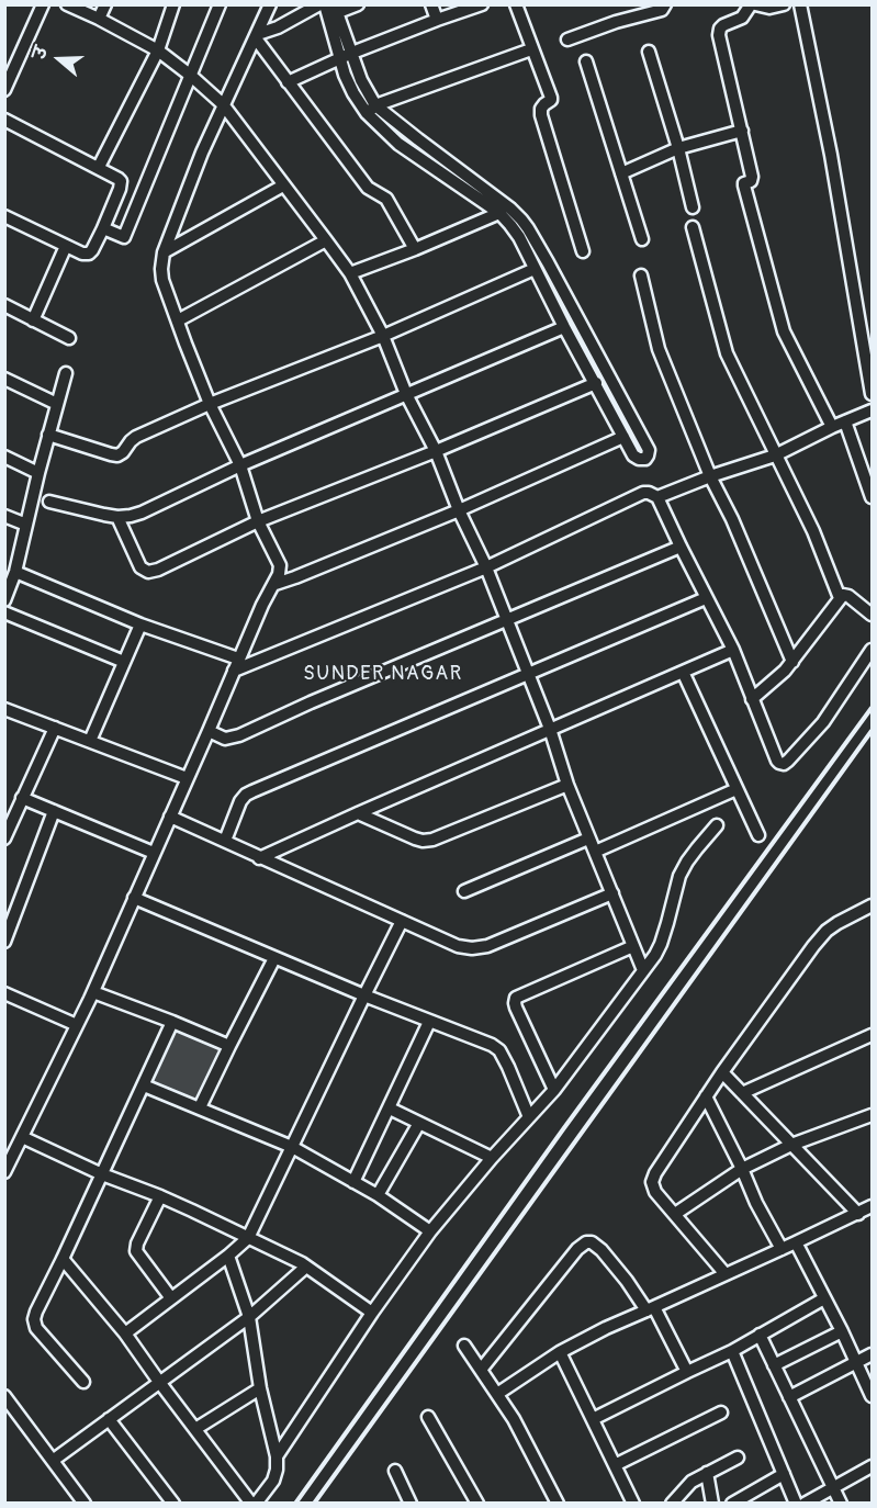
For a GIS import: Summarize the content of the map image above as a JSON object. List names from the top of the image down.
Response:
{
  "districts": ["SUNDER NAGAR"],
  "north": "left"
}
